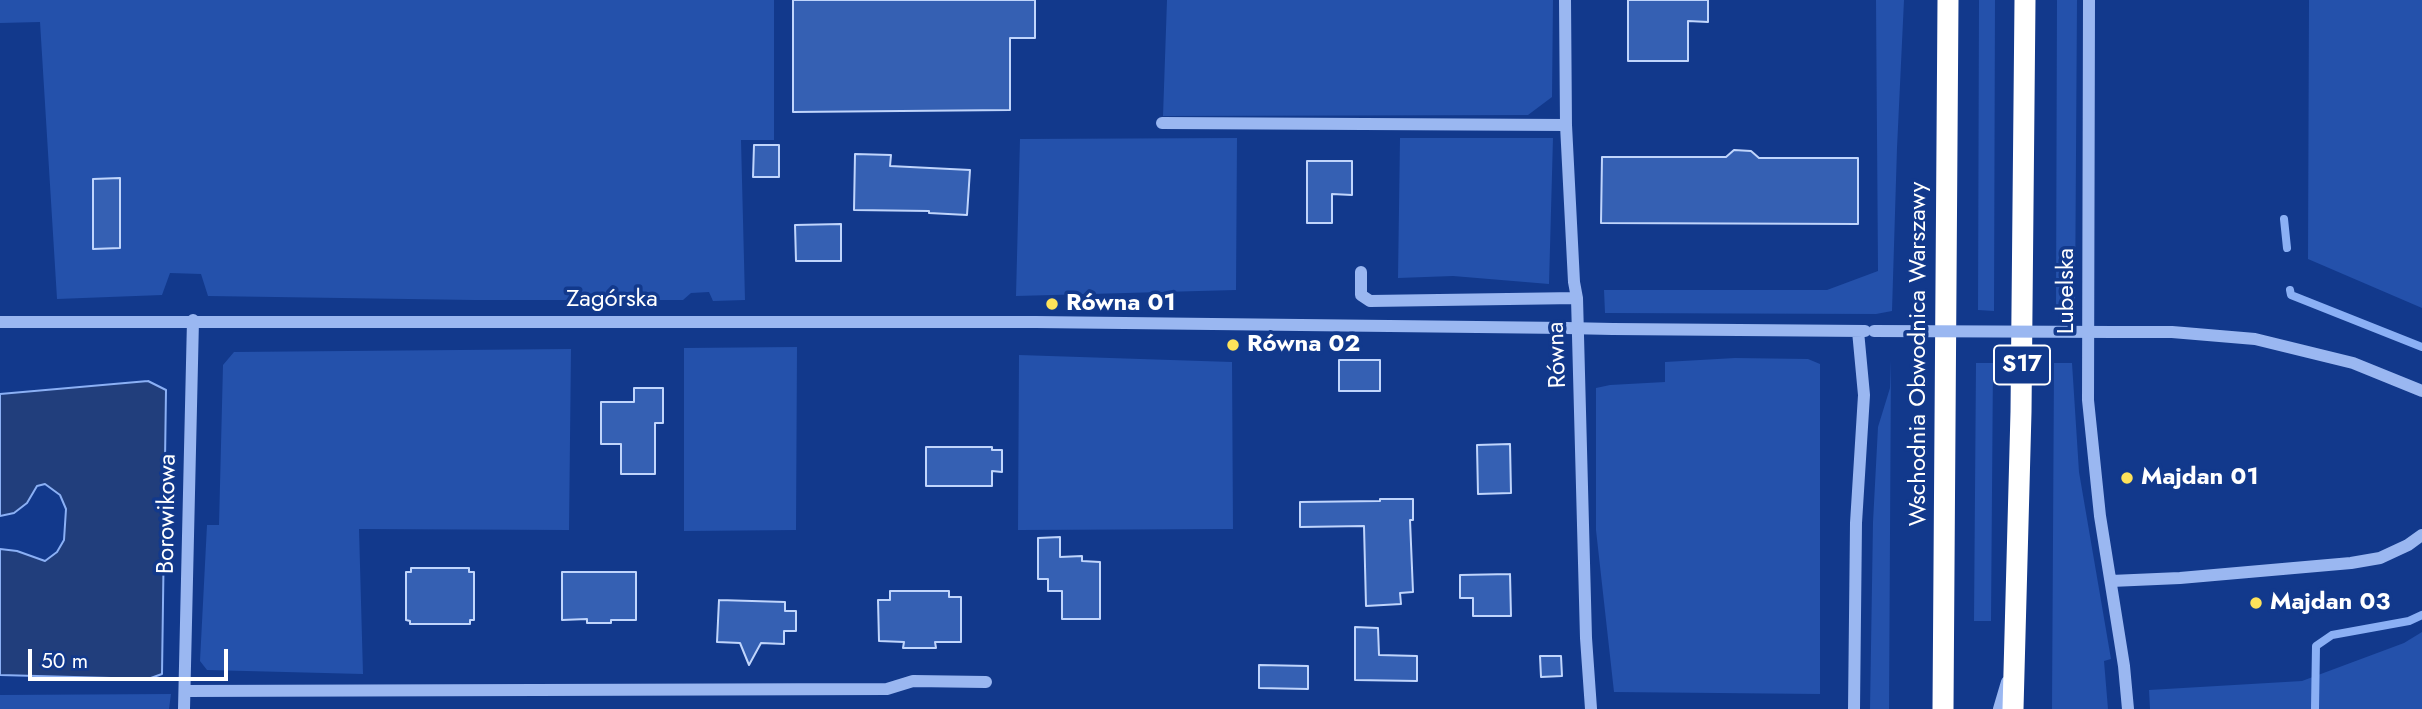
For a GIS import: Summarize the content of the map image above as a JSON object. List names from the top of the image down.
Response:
{
  "streets": {
    "highway": ["Wschodnia Obwodnica Warszawy", "S17"],
    "street": [
      "Lubelska",
      "Zagórska",
      "Równa",
      "Borowikowa"
    ]
  },
  "crossings": [
    ["Zagórska", "Borowikowa"]
  ],
  "places": [
    "Równa 01",
    "Równa 02",
    "Majdan 01",
    "Majdan 03"
  ],
  "scale_bar": "50 m"
}
